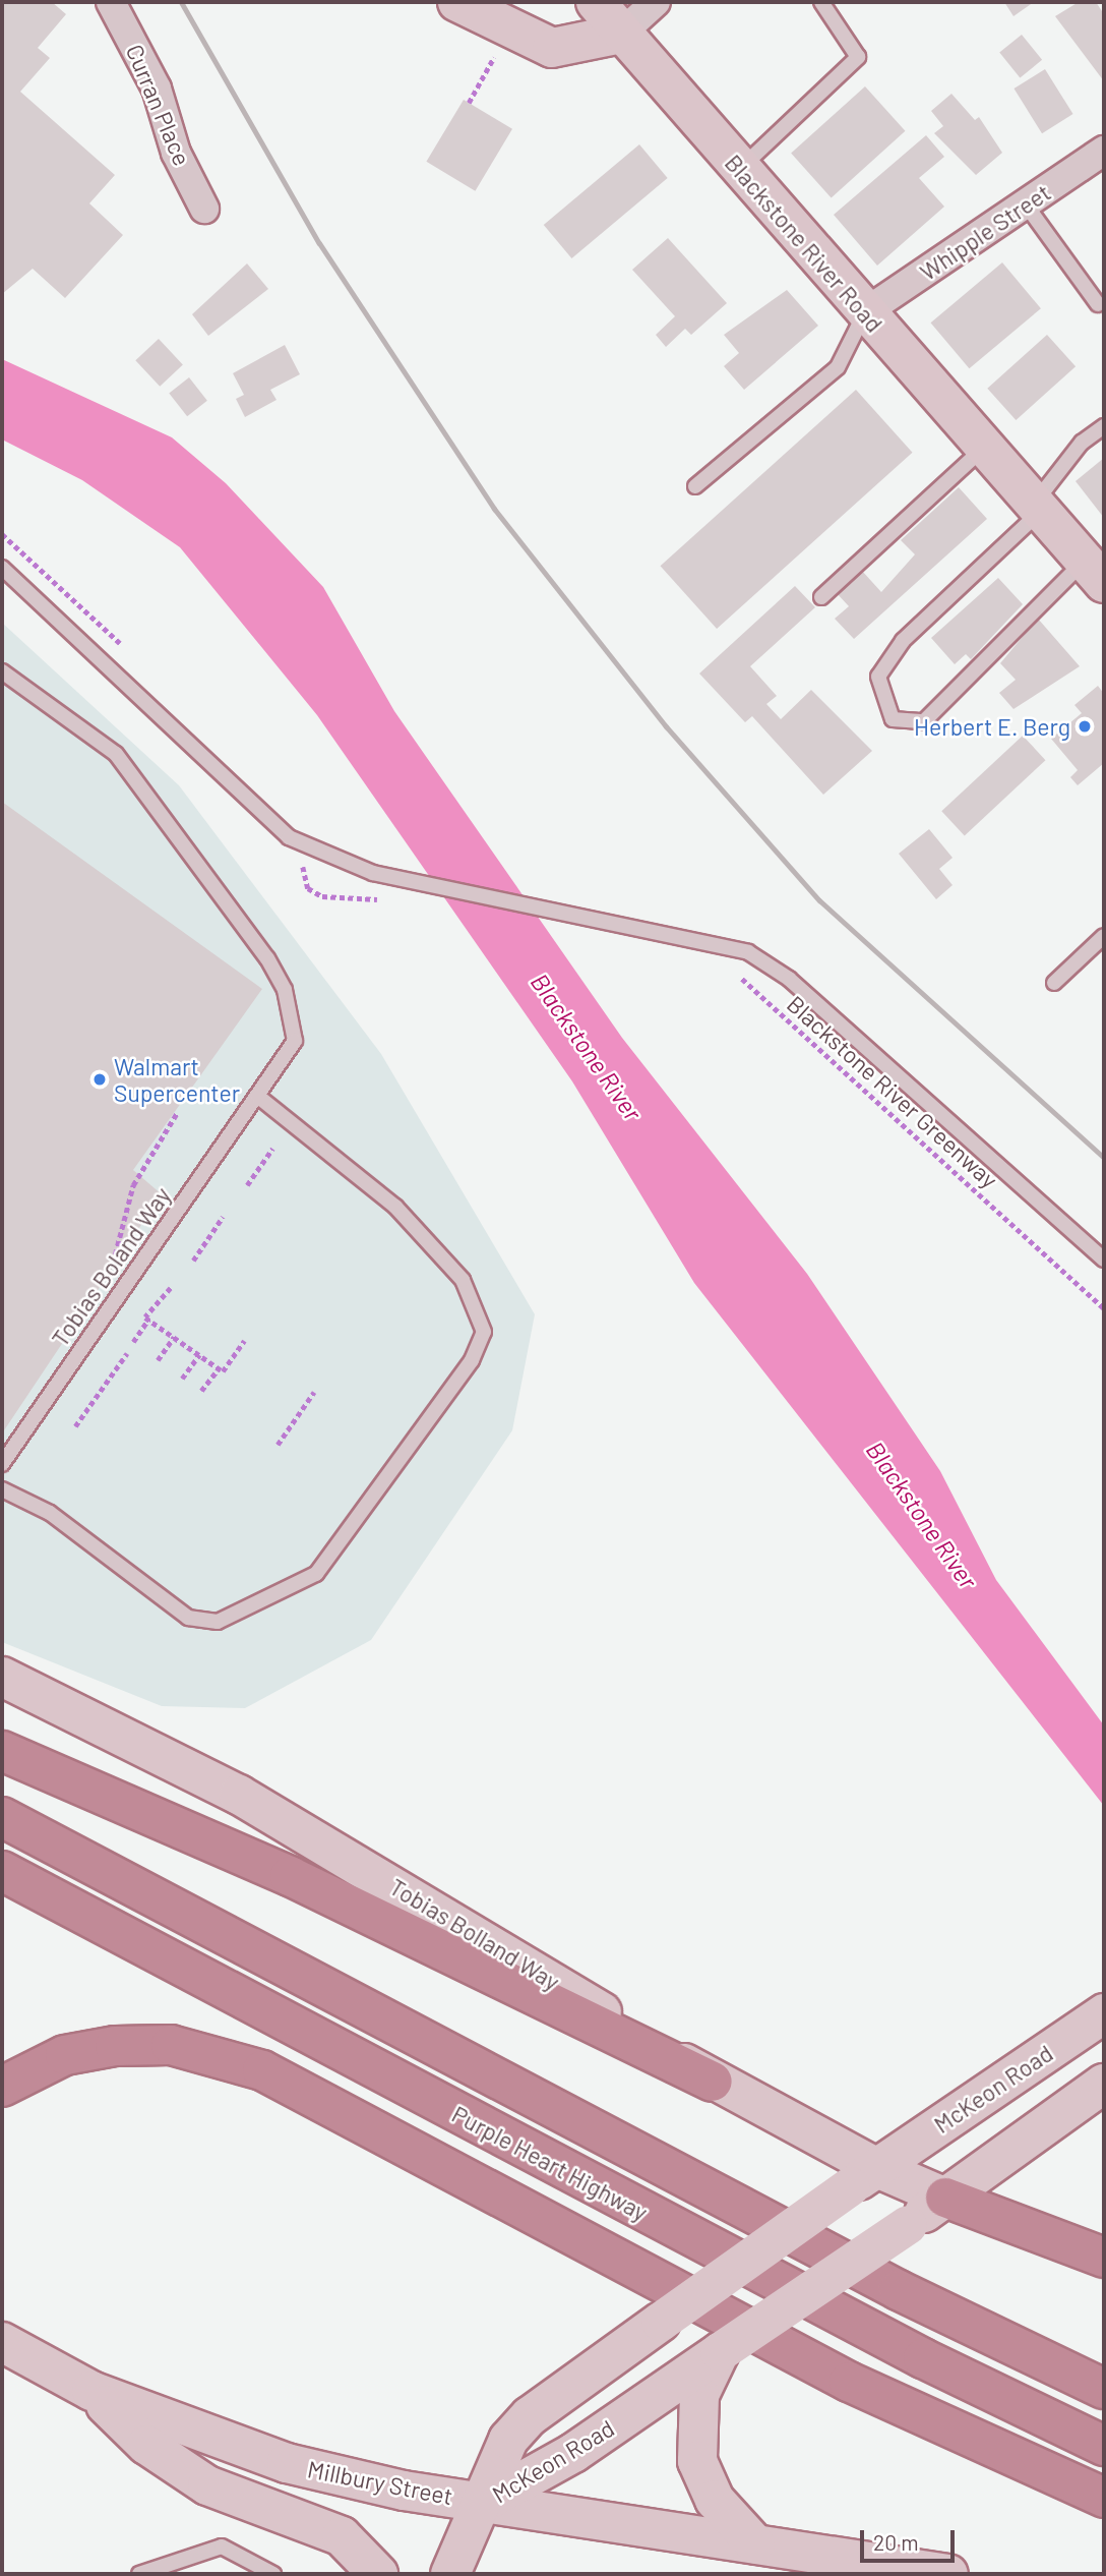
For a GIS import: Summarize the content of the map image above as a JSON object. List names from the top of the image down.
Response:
{
  "streets": {
    "highway": ["Purple Heart Highway"],
    "main road": [
      "Blackstone River Road",
      "Tobias Bolland Way",
      "McKeon Road",
      "Millbury Street"
    ],
    "street": ["Curran Place", "Whipple Street"],
    "lane": ["Tobias Boland Way"],
    "path": ["Blackstone River Greenway"]
  },
  "crossings": [
    ["Whipple Street", "Blackstone River Road"],
    ["Tobias Bolland Way", "McKeon Road"],
    ["McKeon Road", "Millbury Street"]
  ],
  "water": ["Blackstone River"],
  "places": ["Herbert E. Berg", "Walmart Supercenter"],
  "scale_bar": "20 m"
}
